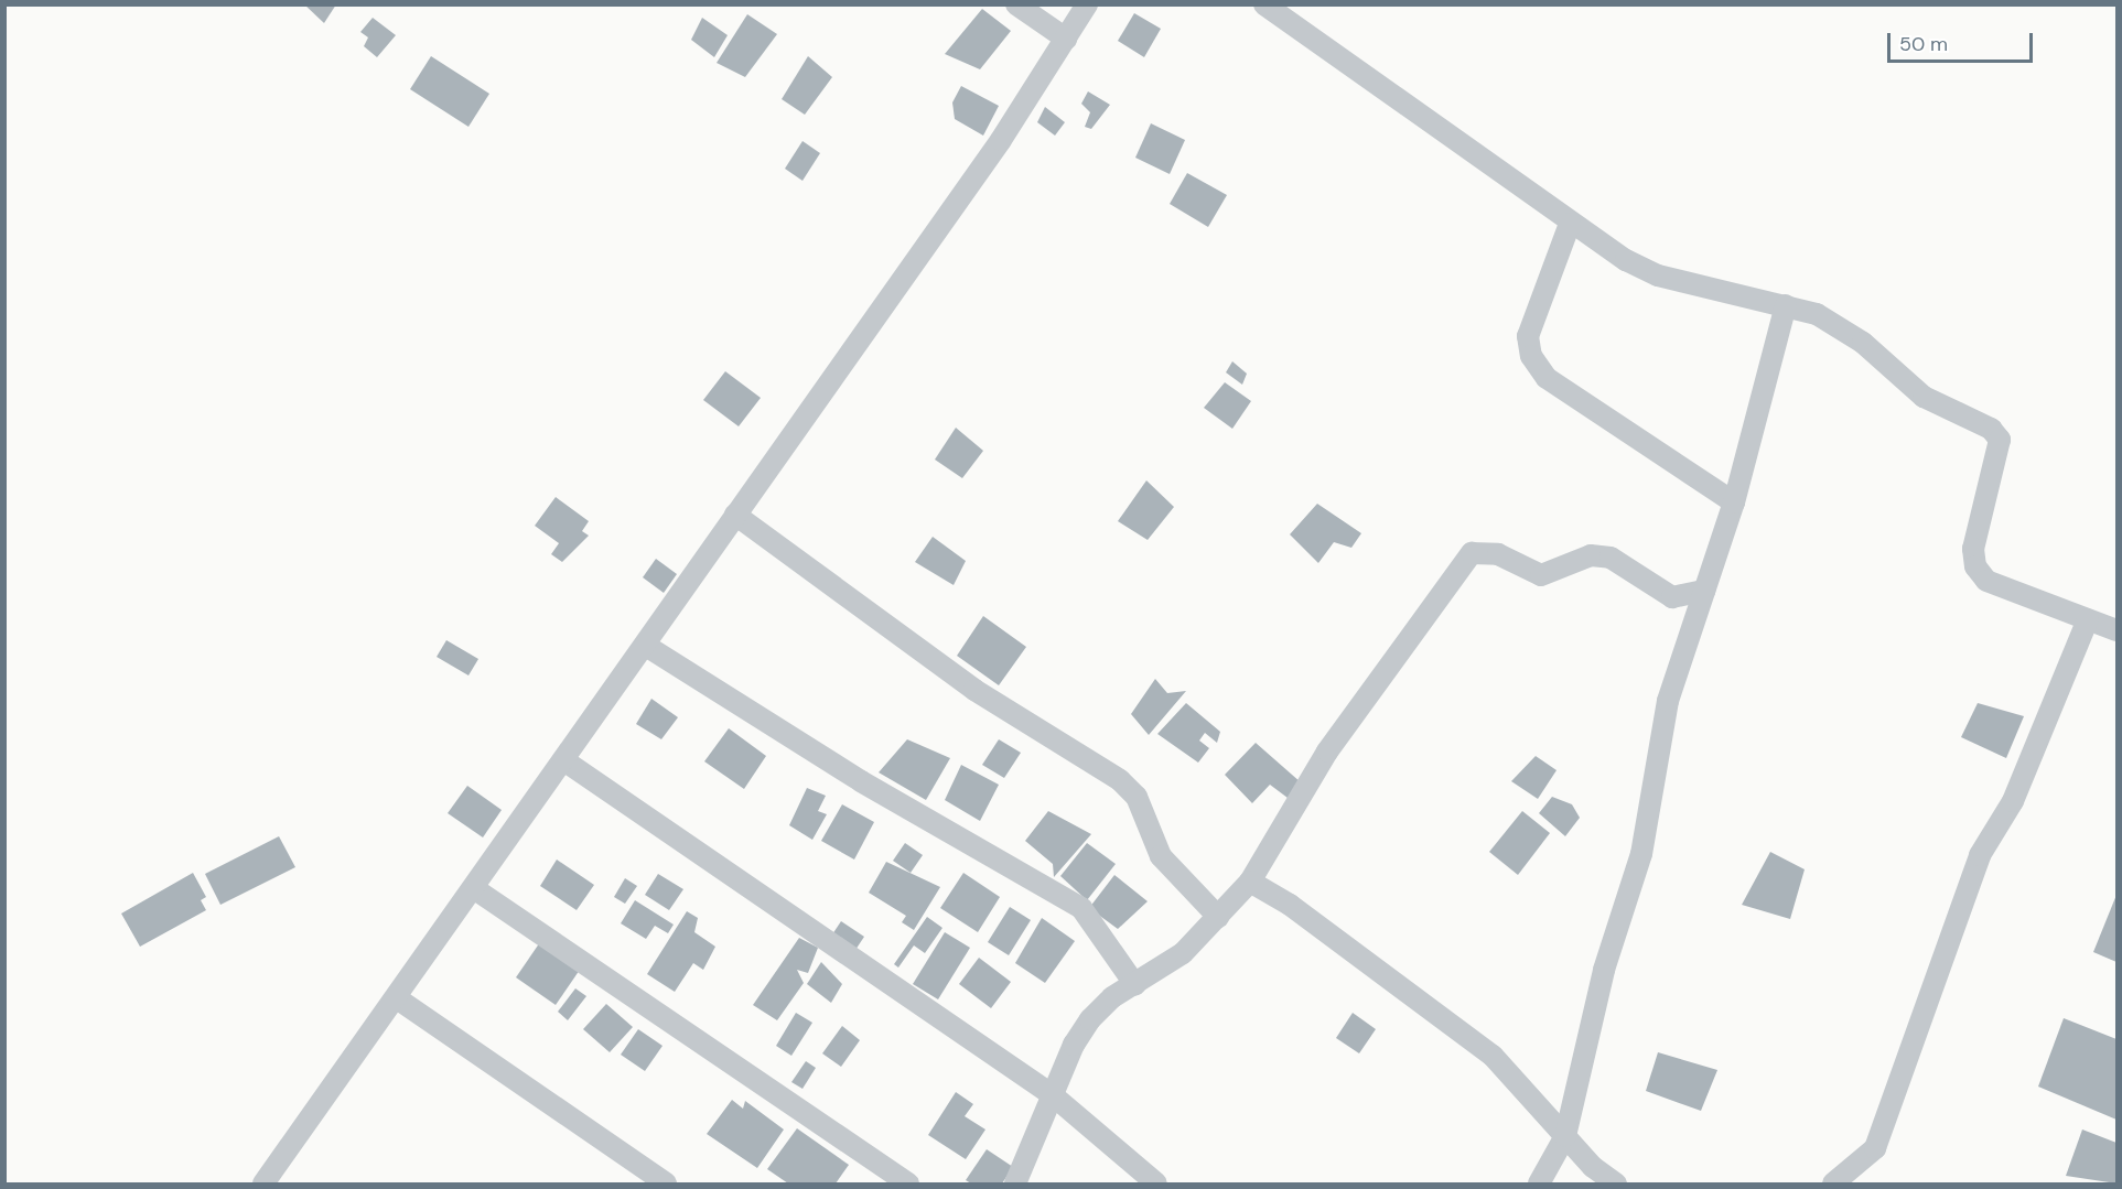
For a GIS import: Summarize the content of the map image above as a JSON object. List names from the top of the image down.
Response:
{
  "scale_bar": "50 m"
}
